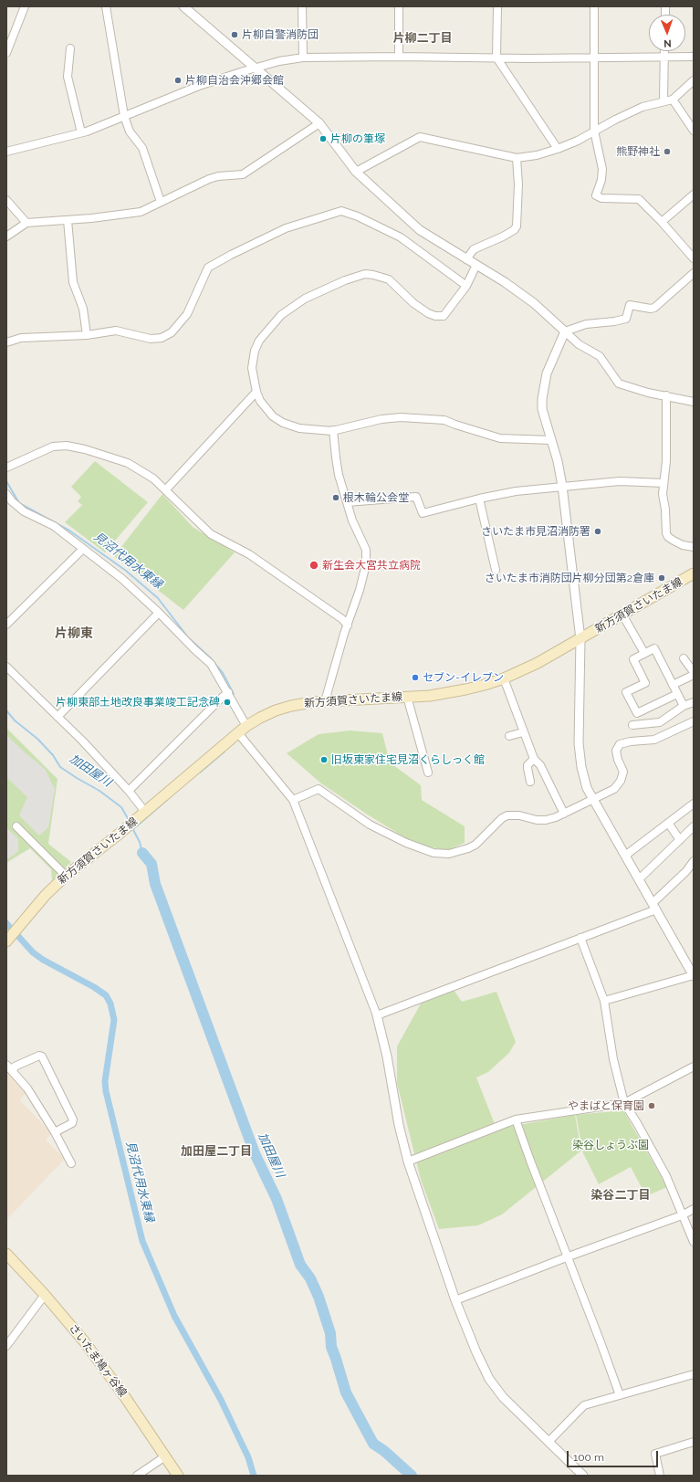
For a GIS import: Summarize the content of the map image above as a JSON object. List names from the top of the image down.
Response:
{
  "streets": {
    "main road": ["新方須賀さいたま線", "さいたま鳩ヶ谷線"]
  },
  "districts": [
    "片柳二丁目",
    "片柳東",
    "加田屋二丁目",
    "染谷二丁目"
  ],
  "water": ["見沼代用水東縁", "加田屋川"],
  "parks": ["染谷しょうぶ園"],
  "places": [
    "片柳自警消防団",
    "片柳自治会沖郷会館",
    "片柳の筆塚",
    "熊野神社",
    "根木輪公会堂",
    "さいたま市見沼消防署",
    "新生会大宮共立病院",
    "さいたま市消防団片柳分団第2倉庫",
    "セブン-イレブン",
    "片柳東部土地改良事業竣工記念碑",
    "旧坂東家住宅見沼くらしっく館",
    "やまばと保育園"
  ],
  "scale_bar": "100 m",
  "north": "bottom"
}
